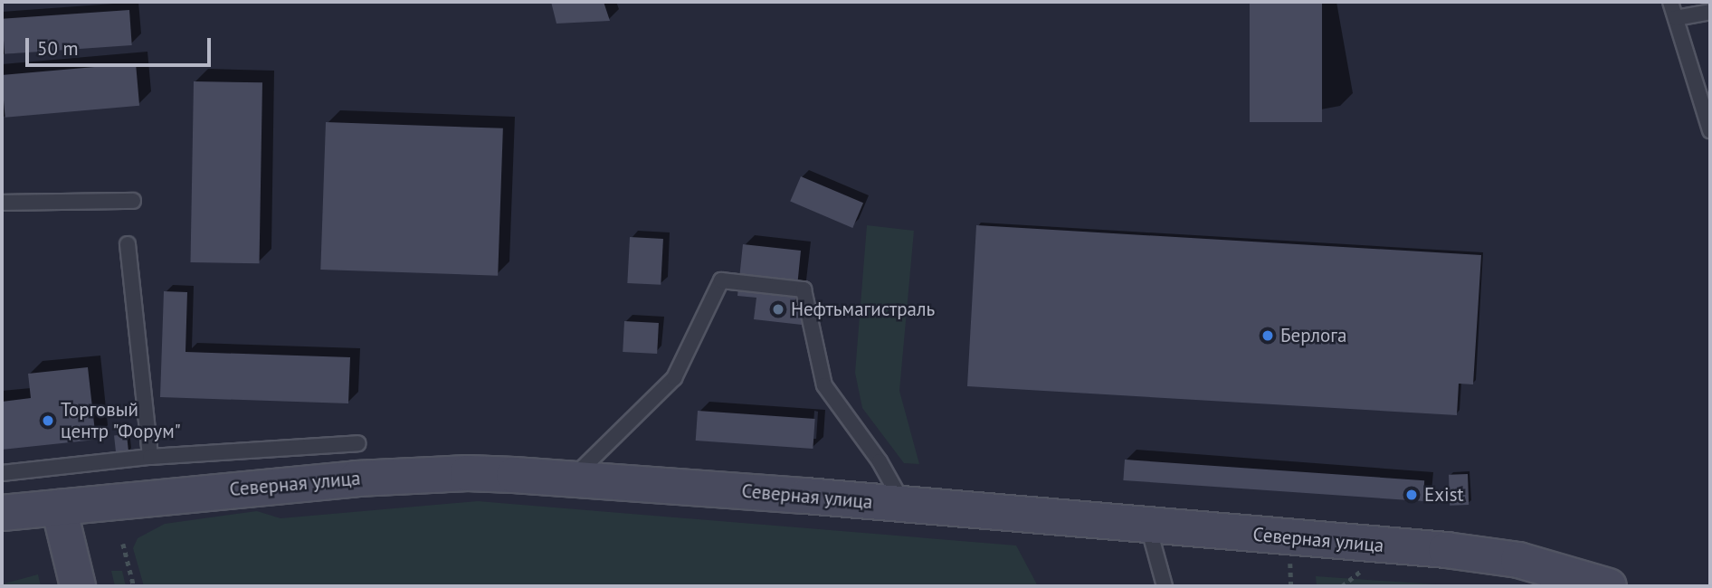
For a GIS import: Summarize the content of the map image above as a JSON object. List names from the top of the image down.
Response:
{
  "streets": {
    "main road": ["Северная улица"]
  },
  "places": [
    "Нефтьмагистраль",
    "Берлога",
    "Торговый центр \"Форум\"",
    "Exist"
  ],
  "scale_bar": "50 m"
}
